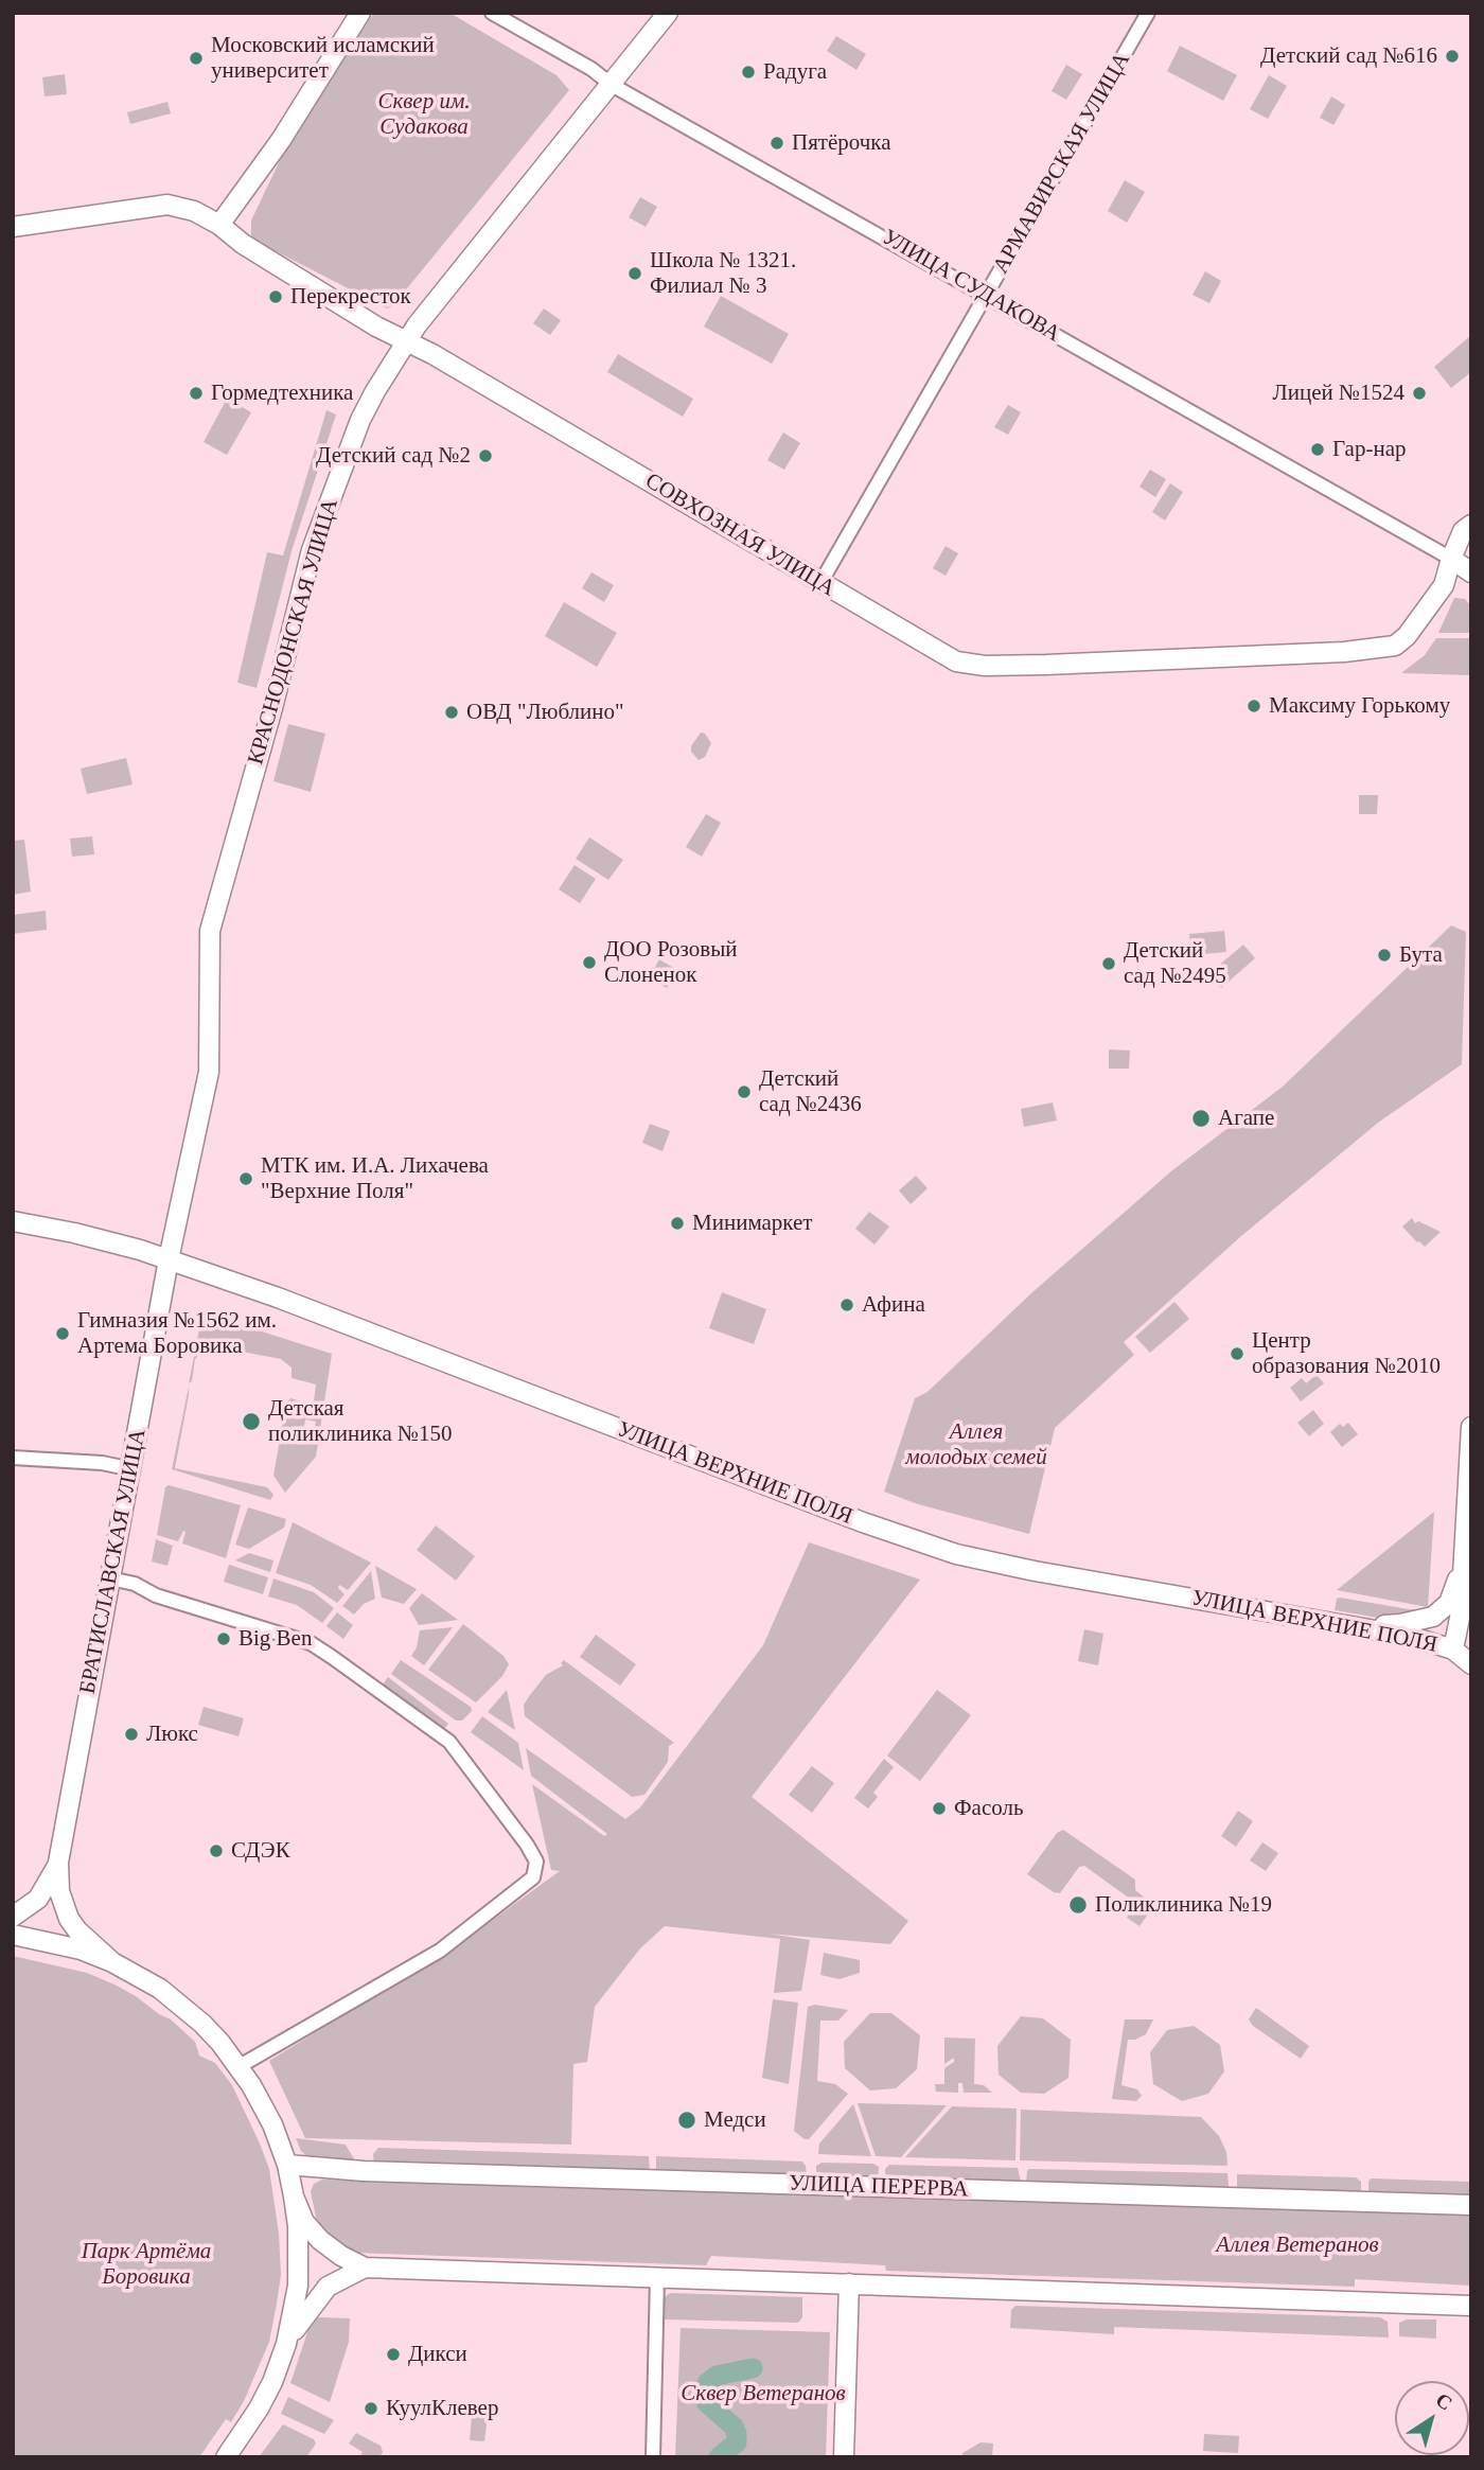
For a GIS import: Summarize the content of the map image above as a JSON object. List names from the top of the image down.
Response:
{
  "streets": {
    "main road": [
      "СОВХОЗНАЯ УЛИЦА",
      "КРАСНОДОНСКАЯ УЛИЦА",
      "УЛИЦА ВЕРХНИЕ ПОЛЯ",
      "БРАТИСЛАВСКАЯ УЛИЦА",
      "УЛИЦА ПЕРЕРВА"
    ],
    "street": ["АРМАВИРСКАЯ УЛИЦА", "УЛИЦА СУДАКОВА"]
  },
  "crossings": [
    ["АРМАВИРСКАЯ УЛИЦА", "УЛИЦА СУДАКОВА"],
    ["АРМАВИРСКАЯ УЛИЦА", "СОВХОЗНАЯ УЛИЦА"],
    ["УЛИЦА СУДАКОВА", "СОВХОЗНАЯ УЛИЦА"],
    ["УЛИЦА СУДАКОВА", "КРАСНОДОНСКАЯ УЛИЦА"],
    ["СОВХОЗНАЯ УЛИЦА", "КРАСНОДОНСКАЯ УЛИЦА"],
    ["КРАСНОДОНСКАЯ УЛИЦА", "УЛИЦА ВЕРХНИЕ ПОЛЯ"],
    ["КРАСНОДОНСКАЯ УЛИЦА", "БРАТИСЛАВСКАЯ УЛИЦА"],
    ["УЛИЦА ВЕРХНИЕ ПОЛЯ", "БРАТИСЛАВСКАЯ УЛИЦА"],
    ["БРАТИСЛАВСКАЯ УЛИЦА", "УЛИЦА ПЕРЕРВА"]
  ],
  "parks": [
    "Сквер им. Судакова",
    "Аллея молодых семей",
    "Аллея Ветеранов",
    "Парк Артёма Боровика",
    "Сквер Ветеранов"
  ],
  "places": [
    "Детский сад №616",
    "Московский исламский университет",
    "Радуга",
    "Пятёрочка",
    "Школа № 1321. Филиал № 3",
    "Перекресток",
    "Гормедтехника",
    "Лицей №1524",
    "Гар-нар",
    "Детский сад №2",
    "Максиму Горькому",
    "ОВД \"Люблино\"",
    "Бута",
    "ДОО Розовый Слоненок",
    "Детский сад №2495",
    "Детский сад №2436",
    "Агапе",
    "МТК им. И.А. Лихачева \"Верхние Поля\"",
    "Минимаркет",
    "Афина",
    "Гимназия №1562 им. Артема Боровика",
    "Центр образования №2010",
    "Детская поликлиника №150",
    "Big Ben",
    "Люкс",
    "Фасоль",
    "СДЭК",
    "Поликлиника №19",
    "Медси",
    "Дикси",
    "КуулКлевер"
  ],
  "north": "top right"
}
